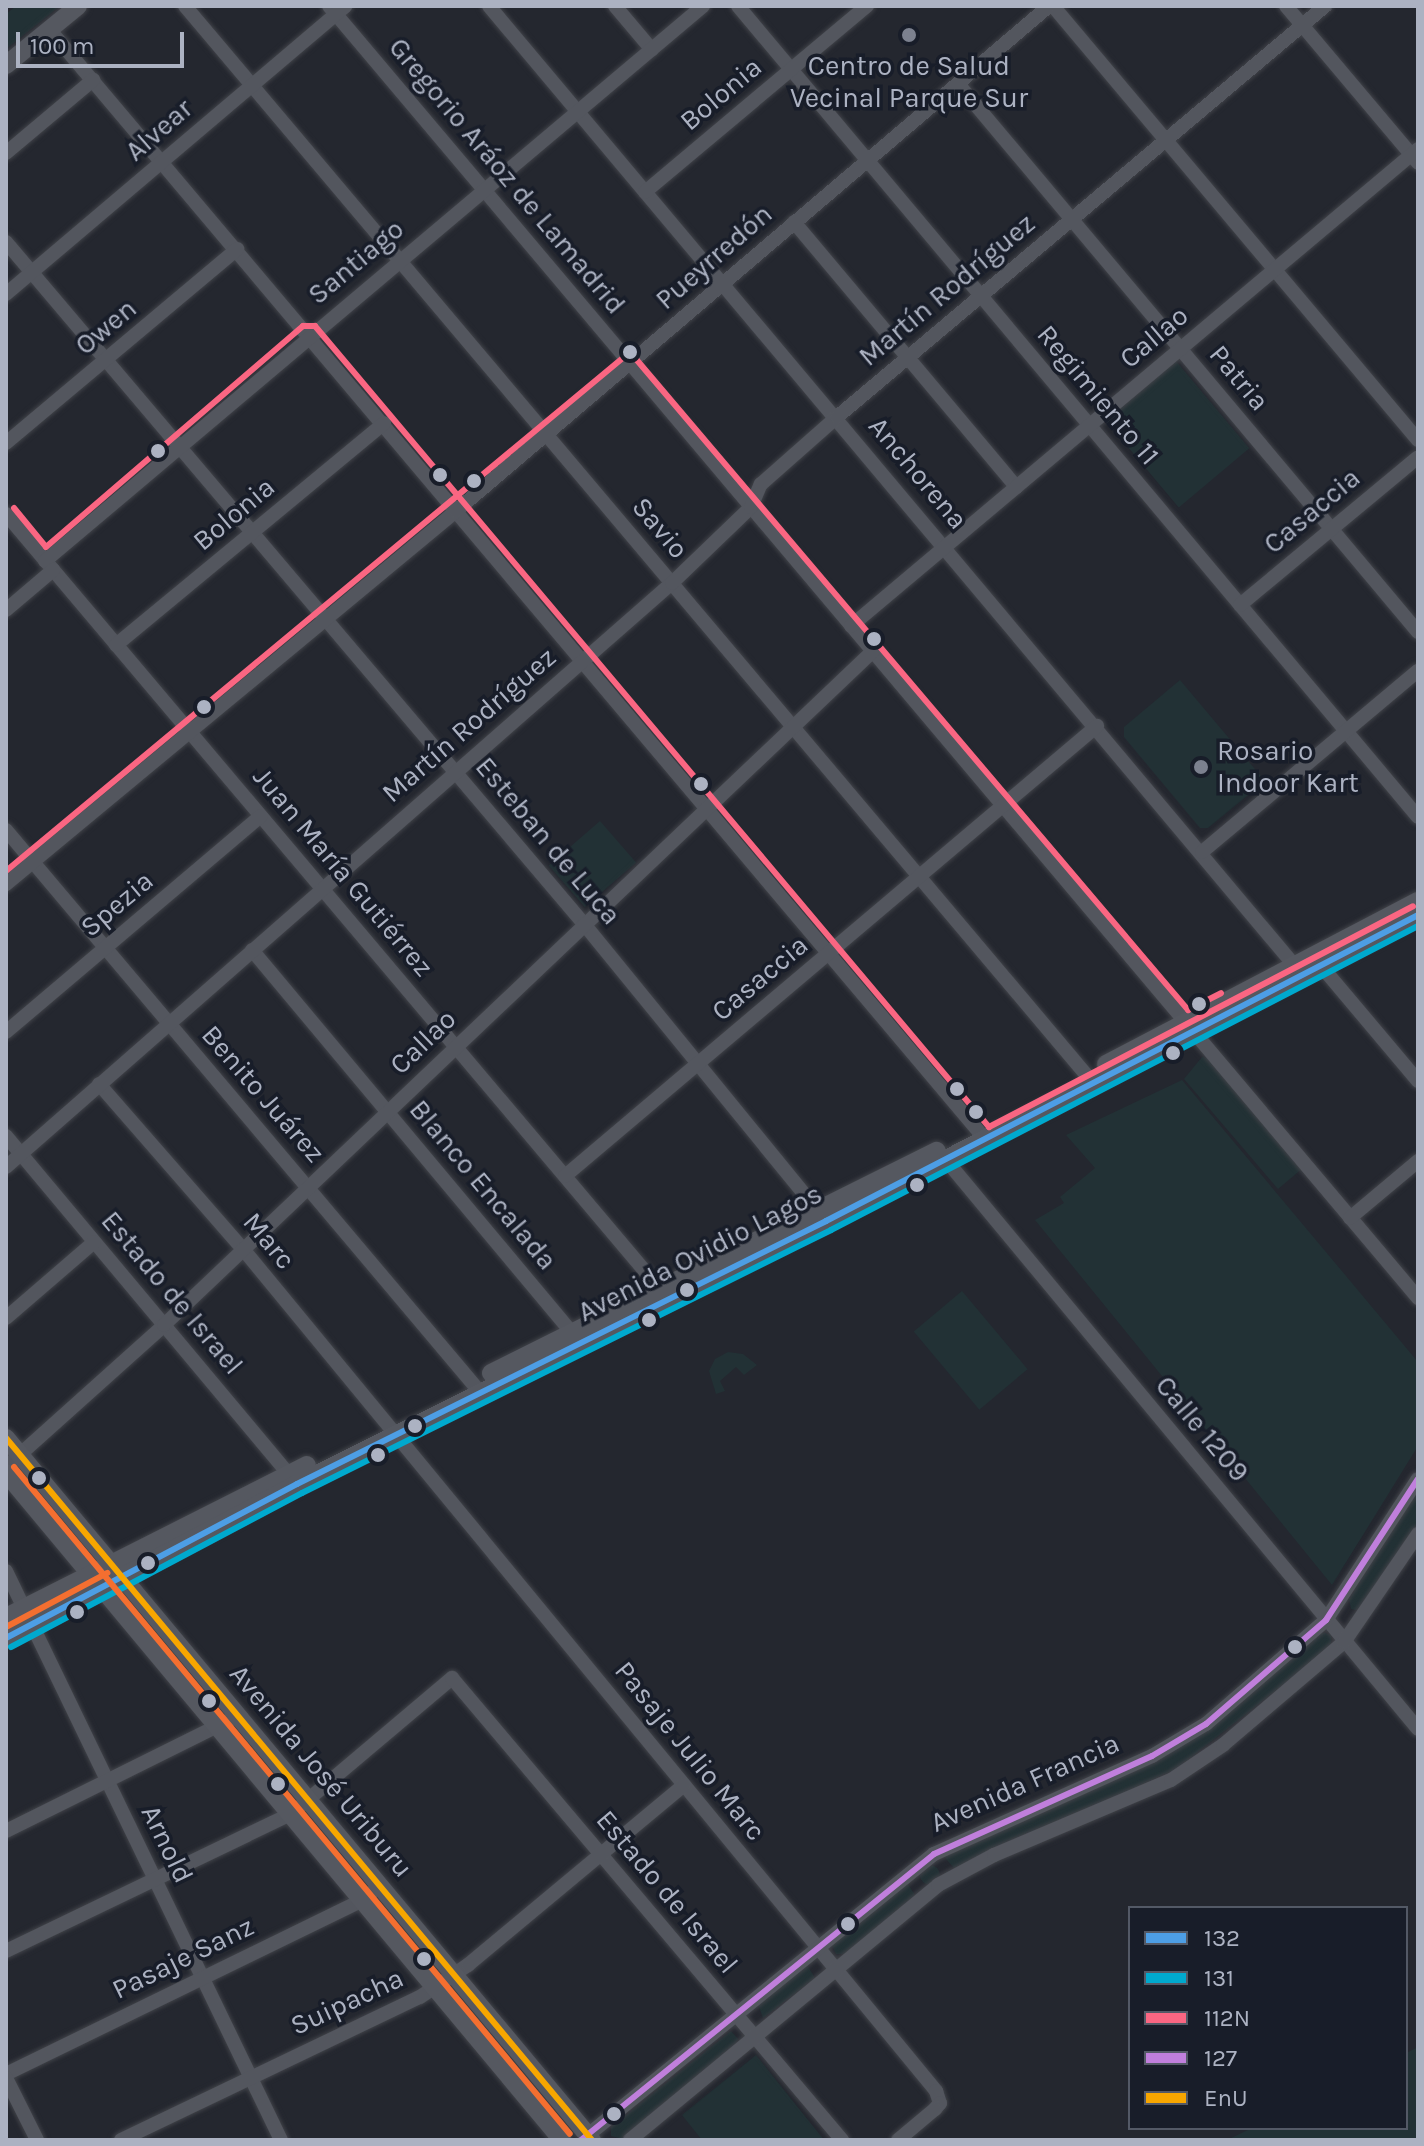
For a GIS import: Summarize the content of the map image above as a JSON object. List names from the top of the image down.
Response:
{
  "streets": {
    "main road": ["Avenida Ovidio Lagos", "Avenida José Uriburu"],
    "street": [
      "Bolonia",
      "Alvear",
      "Gregorio Aráoz de Lamadrid",
      "Pueyrredón",
      "Santiago",
      "Martín Rodríguez",
      "Owen",
      "Callao",
      "Patria",
      "Regimiento 11",
      "Anchorena",
      "Casaccia",
      "Savio",
      "Esteban de Luca",
      "Juan María Gutiérrez",
      "Spezia",
      "Benito Juárez",
      "Blanco Encalada",
      "Marc",
      "Estado de Israel",
      "Calle 1209",
      "Pasaje Julio Marc",
      "Avenida Francia",
      "Arnold",
      "Pasaje Sanz",
      "Suipacha"
    ]
  },
  "crossings": [
    ["Bolonia", "Regimiento 11"],
    ["Bolonia", "Anchorena"],
    ["Bolonia", "Esteban de Luca"],
    ["Bolonia", "Juan María Gutiérrez"],
    ["Alvear", "Gregorio Aráoz de Lamadrid"],
    ["Alvear", "Savio"],
    ["Alvear", "Esteban de Luca"],
    ["Gregorio Aráoz de Lamadrid", "Pueyrredón"],
    ["Gregorio Aráoz de Lamadrid", "Santiago"],
    ["Gregorio Aráoz de Lamadrid", "Martín Rodríguez"],
    ["Gregorio Aráoz de Lamadrid", "Callao"],
    ["Gregorio Aráoz de Lamadrid", "Casaccia"],
    ["Gregorio Aráoz de Lamadrid", "Avenida Ovidio Lagos"],
    ["Pueyrredón", "Patria"],
    ["Pueyrredón", "Regimiento 11"],
    ["Pueyrredón", "Anchorena"],
    ["Pueyrredón", "Savio"],
    ["Pueyrredón", "Esteban de Luca"],
    ["Pueyrredón", "Juan María Gutiérrez"],
    ["Pueyrredón", "Benito Juárez"],
    ["Santiago", "Anchorena"],
    ["Santiago", "Savio"],
    ["Santiago", "Esteban de Luca"],
    ["Santiago", "Juan María Gutiérrez"],
    ["Martín Rodríguez", "Patria"],
    ["Martín Rodríguez", "Regimiento 11"],
    ["Martín Rodríguez", "Anchorena"],
    ["Martín Rodríguez", "Savio"],
    ["Martín Rodríguez", "Esteban de Luca"],
    ["Martín Rodríguez", "Juan María Gutiérrez"],
    ["Martín Rodríguez", "Benito Juárez"],
    ["Martín Rodríguez", "Blanco Encalada"],
    ["Martín Rodríguez", "Marc"],
    ["Martín Rodríguez", "Estado de Israel"],
    ["Owen", "Esteban de Luca"],
    ["Callao", "Patria"],
    ["Callao", "Regimiento 11"],
    ["Callao", "Anchorena"],
    ["Callao", "Savio"],
    ["Callao", "Esteban de Luca"],
    ["Callao", "Juan María Gutiérrez"],
    ["Callao", "Benito Juárez"],
    ["Callao", "Blanco Encalada"],
    ["Callao", "Marc"],
    ["Callao", "Estado de Israel"],
    ["Callao", "Avenida José Uriburu"],
    ["Patria", "Casaccia"],
    ["Regimiento 11", "Casaccia"],
    ["Anchorena", "Casaccia"],
    ["Anchorena", "Avenida Ovidio Lagos"],
    ["Casaccia", "Savio"],
    ["Casaccia", "Esteban de Luca"],
    ["Casaccia", "Juan María Gutiérrez"],
    ["Savio", "Avenida Ovidio Lagos"],
    ["Esteban de Luca", "Avenida Ovidio Lagos"],
    ["Juan María Gutiérrez", "Spezia"],
    ["Juan María Gutiérrez", "Avenida Ovidio Lagos"],
    ["Spezia", "Benito Juárez"],
    ["Benito Juárez", "Avenida Ovidio Lagos"],
    ["Blanco Encalada", "Avenida Ovidio Lagos"],
    ["Marc", "Avenida Ovidio Lagos"],
    ["Marc", "Pasaje Julio Marc"],
    ["Avenida Ovidio Lagos", "Estado de Israel"],
    ["Avenida Ovidio Lagos", "Calle 1209"],
    ["Avenida Ovidio Lagos", "Pasaje Julio Marc"],
    ["Avenida Ovidio Lagos", "Avenida José Uriburu"],
    ["Avenida Ovidio Lagos", "Arnold"],
    ["Estado de Israel", "Avenida José Uriburu"],
    ["Estado de Israel", "Avenida Francia"],
    ["Estado de Israel", "Suipacha"],
    ["Calle 1209", "Avenida Francia"],
    ["Pasaje Julio Marc", "Avenida Francia"],
    ["Pasaje Julio Marc", "Suipacha"],
    ["Avenida José Uriburu", "Avenida Francia"],
    ["Avenida José Uriburu", "Pasaje Sanz"],
    ["Avenida José Uriburu", "Suipacha"],
    ["Arnold", "Pasaje Sanz"],
    ["Arnold", "Suipacha"]
  ],
  "places": ["Centro de Salud Vecinal Parque Sur", "Rosario Indoor Kart"],
  "lines": [
    "transit line 112N",
    "transit line 132",
    "transit line 131",
    "transit line EnU",
    "transit line 127"
  ],
  "legend": [
    "132",
    "131",
    "112N",
    "127",
    "EnU"
  ],
  "scale_bar": "100 m"
}
